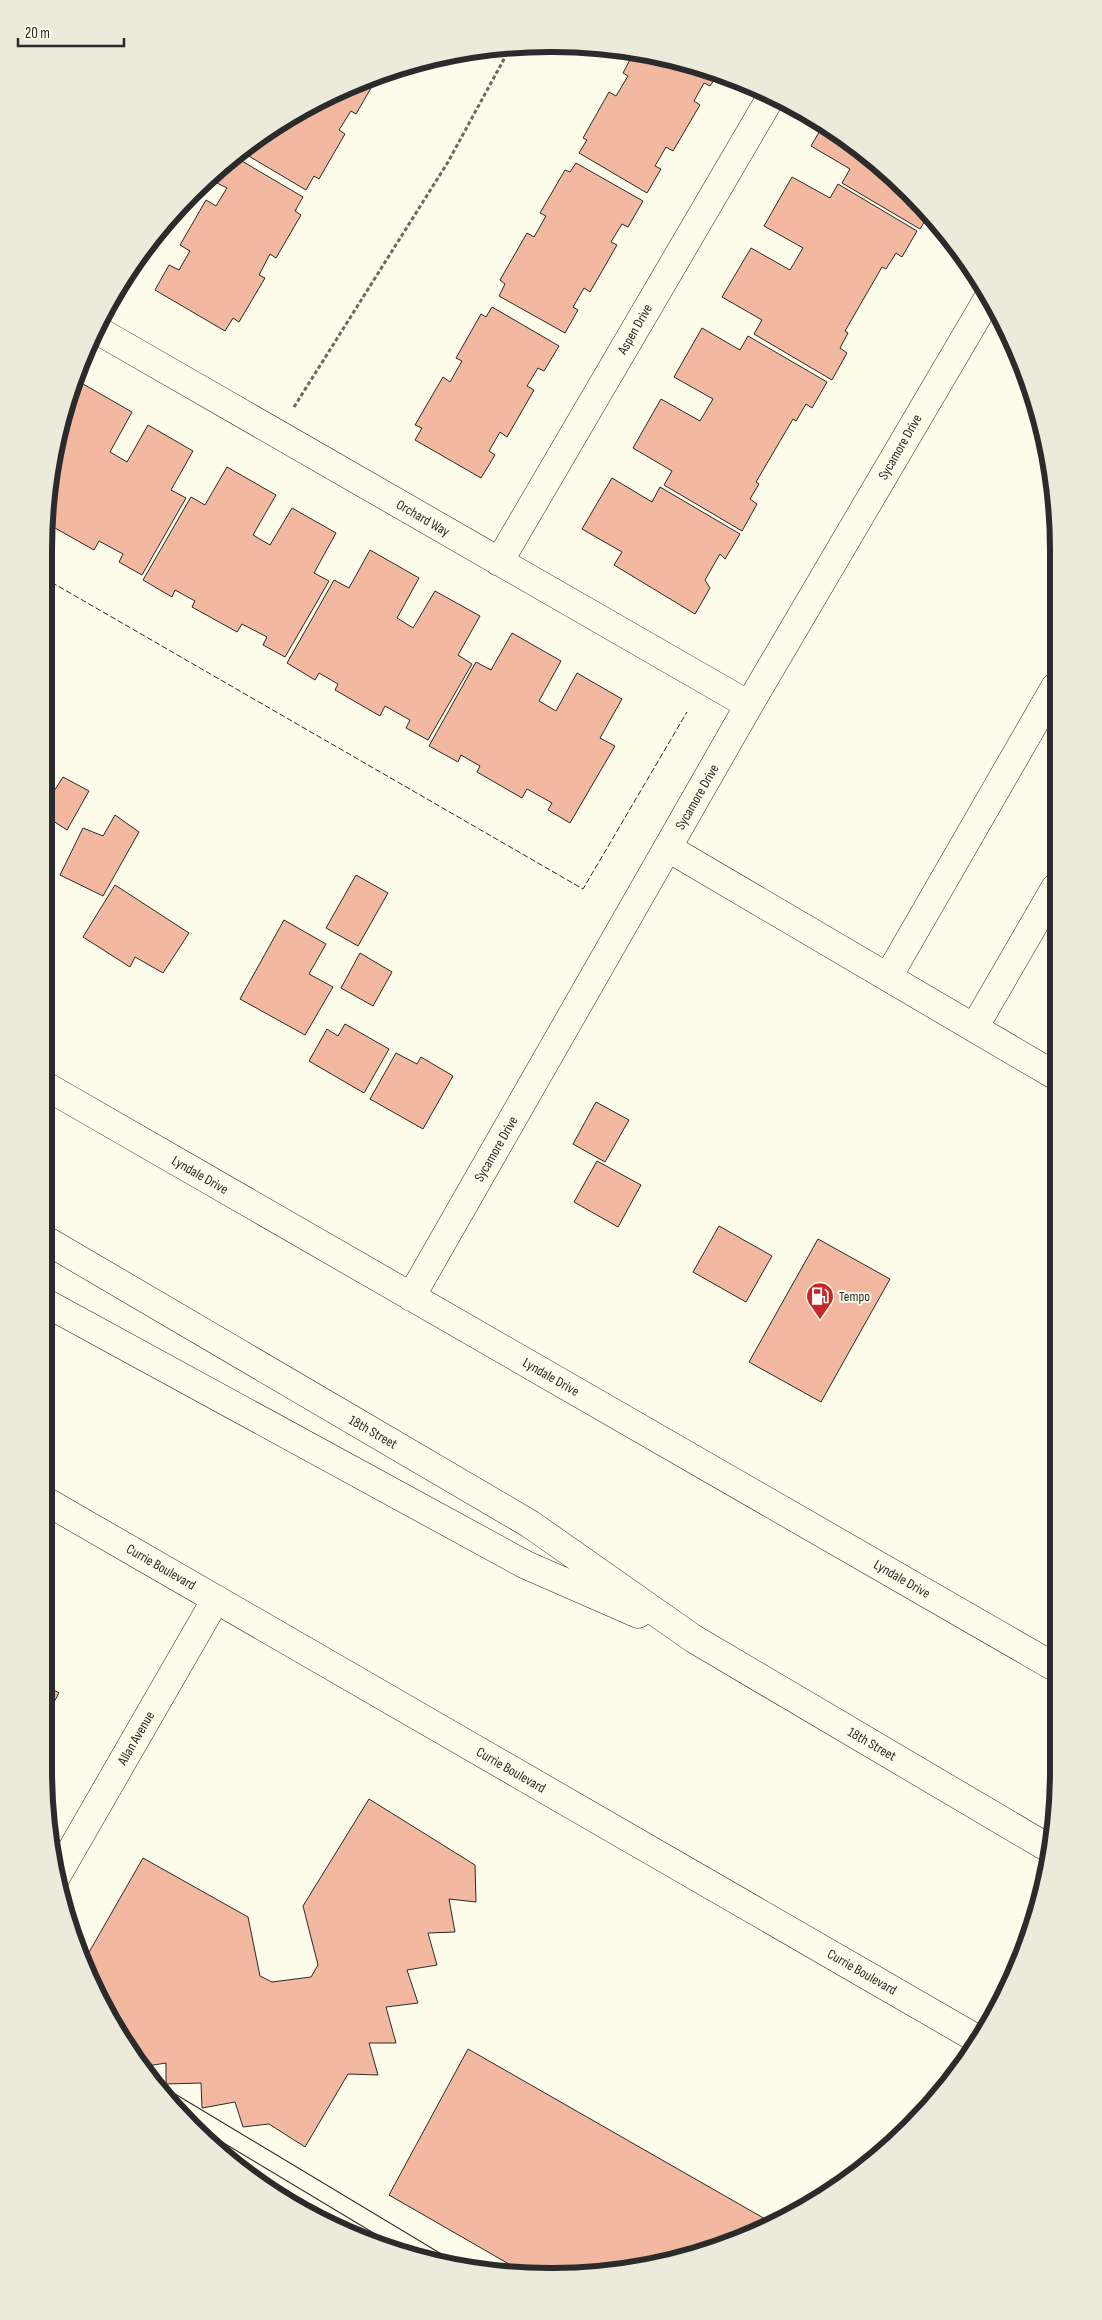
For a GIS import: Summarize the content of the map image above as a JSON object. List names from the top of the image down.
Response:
{
  "streets": {
    "street": [
      "Aspen Drive",
      "Sycamore Drive",
      "Orchard Way",
      "Lyndale Drive",
      "18th Street",
      "Currie Boulevard",
      "Allan Avenue"
    ]
  },
  "crossings": [
    ["Aspen Drive", "Orchard Way"],
    ["Sycamore Drive", "Orchard Way"],
    ["Sycamore Drive", "Lyndale Drive"],
    ["Currie Boulevard", "Allan Avenue"]
  ],
  "places": {
    "fuel station": ["Tempo"]
  },
  "scale_bar": "20 m"
}
